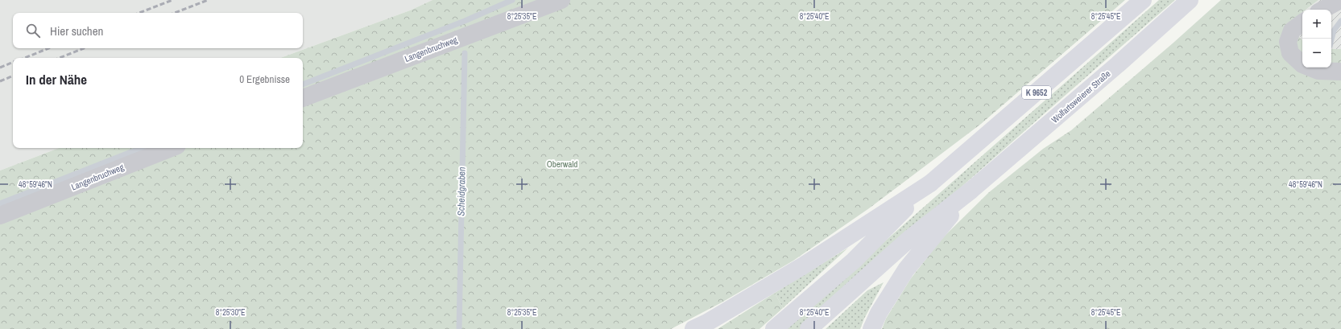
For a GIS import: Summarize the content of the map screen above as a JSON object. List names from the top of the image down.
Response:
{
  "streets": {
    "main road": ["K 9652", "Wolfartsweierer Straße"],
    "lane": ["Langenbruchweg"]
  },
  "water": ["Scheidgraben"],
  "parks": ["Oberwald"],
  "page": {
    "map_buttons": ["+", "−"],
    "search": "Hier suchen",
    "heading": ["In der Nähe", "0 Ergebnisse"]
  },
  "coordinates": [
    "8°25'35\"E",
    "8°25'40\"E",
    "8°25'45\"E",
    "48°59'46\"N",
    "8°25'30\"E"
  ]
}
